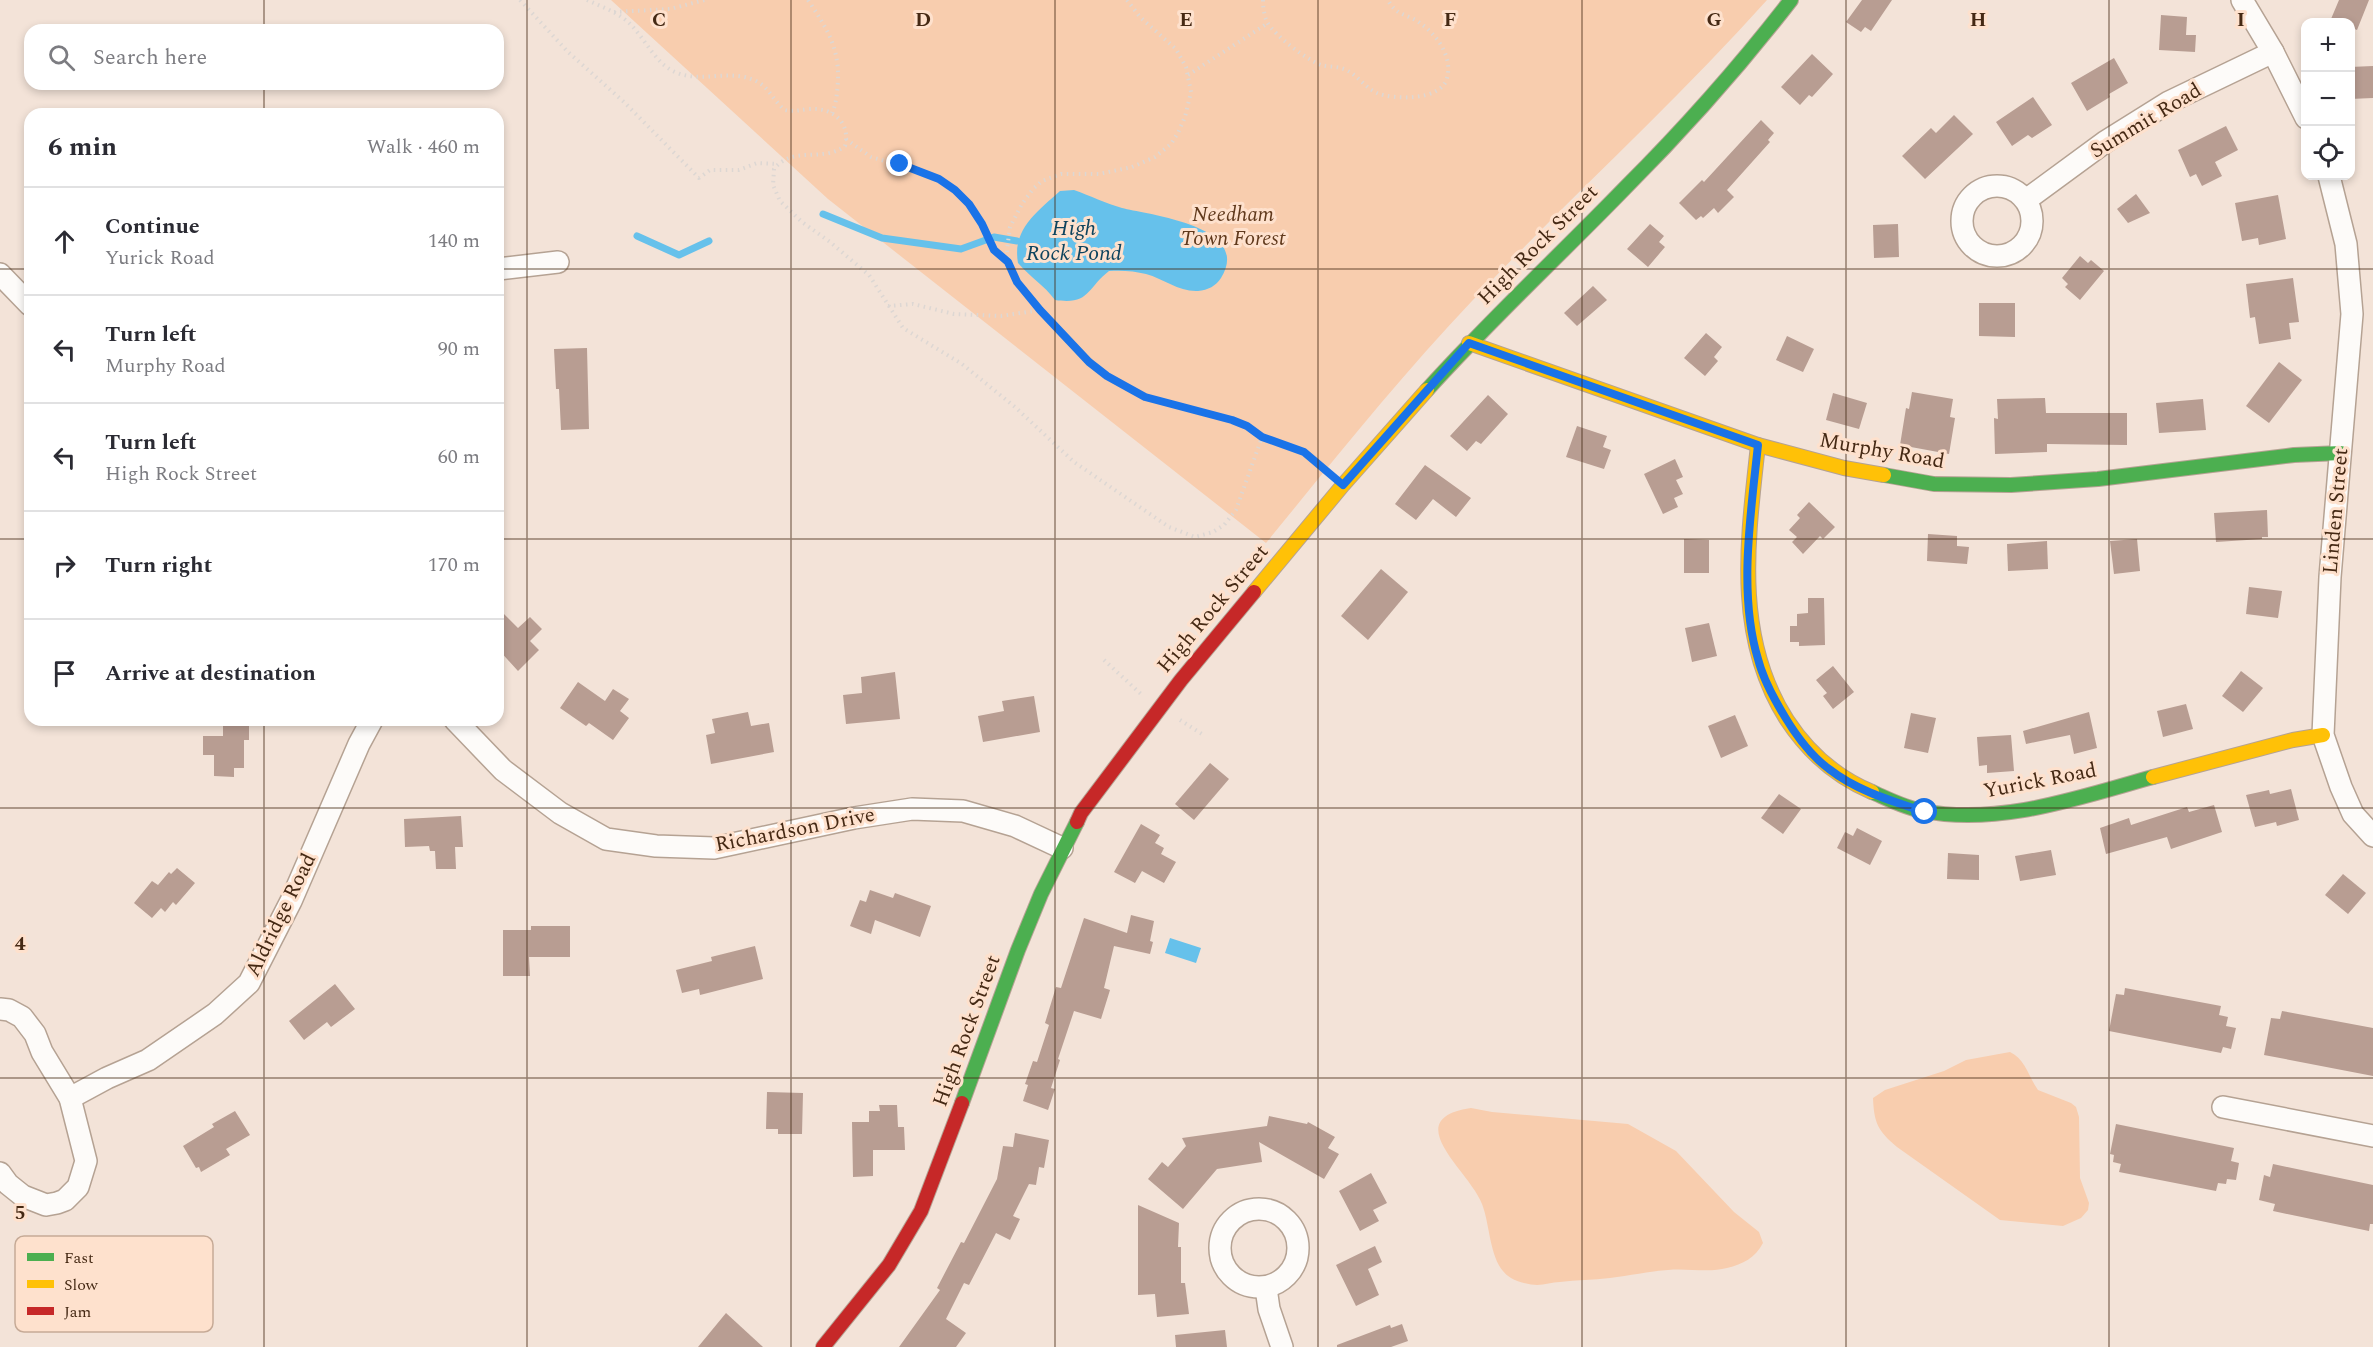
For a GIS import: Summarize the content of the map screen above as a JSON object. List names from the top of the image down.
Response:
{
  "streets": {
    "street": [
      "Summit Road",
      "High Rock Street",
      "Murphy Road",
      "Linden Street",
      "Yurick Road",
      "Richardson Drive",
      "Aldridge Road"
    ]
  },
  "crossings": [
    ["High Rock Street", "Murphy Road"],
    ["High Rock Street", "Richardson Drive"],
    ["Murphy Road", "Linden Street"],
    ["Murphy Road", "Yurick Road"],
    ["Linden Street", "Yurick Road"]
  ],
  "water": ["High Rock Pond"],
  "parks": ["Needham Town Forest"],
  "legend": ["Fast", "Slow", "Jam"],
  "page": {
    "map_buttons": ["+", "−"],
    "search": "Search here",
    "heading": ["6 min", "Walk · 460 m"],
    "list": [
      ["Continue", "Yurick Road", "140 m"],
      ["Turn left", "Murphy Road", "90 m"],
      ["Turn left", "High Rock Street", "60 m"],
      ["Turn right", "170 m"],
      "Arrive at destination"
    ]
  },
  "grid": {
    "columns": [
      "C",
      "D",
      "E",
      "F",
      "G",
      "H",
      "I"
    ],
    "rows": ["4", "5"]
  }
}
